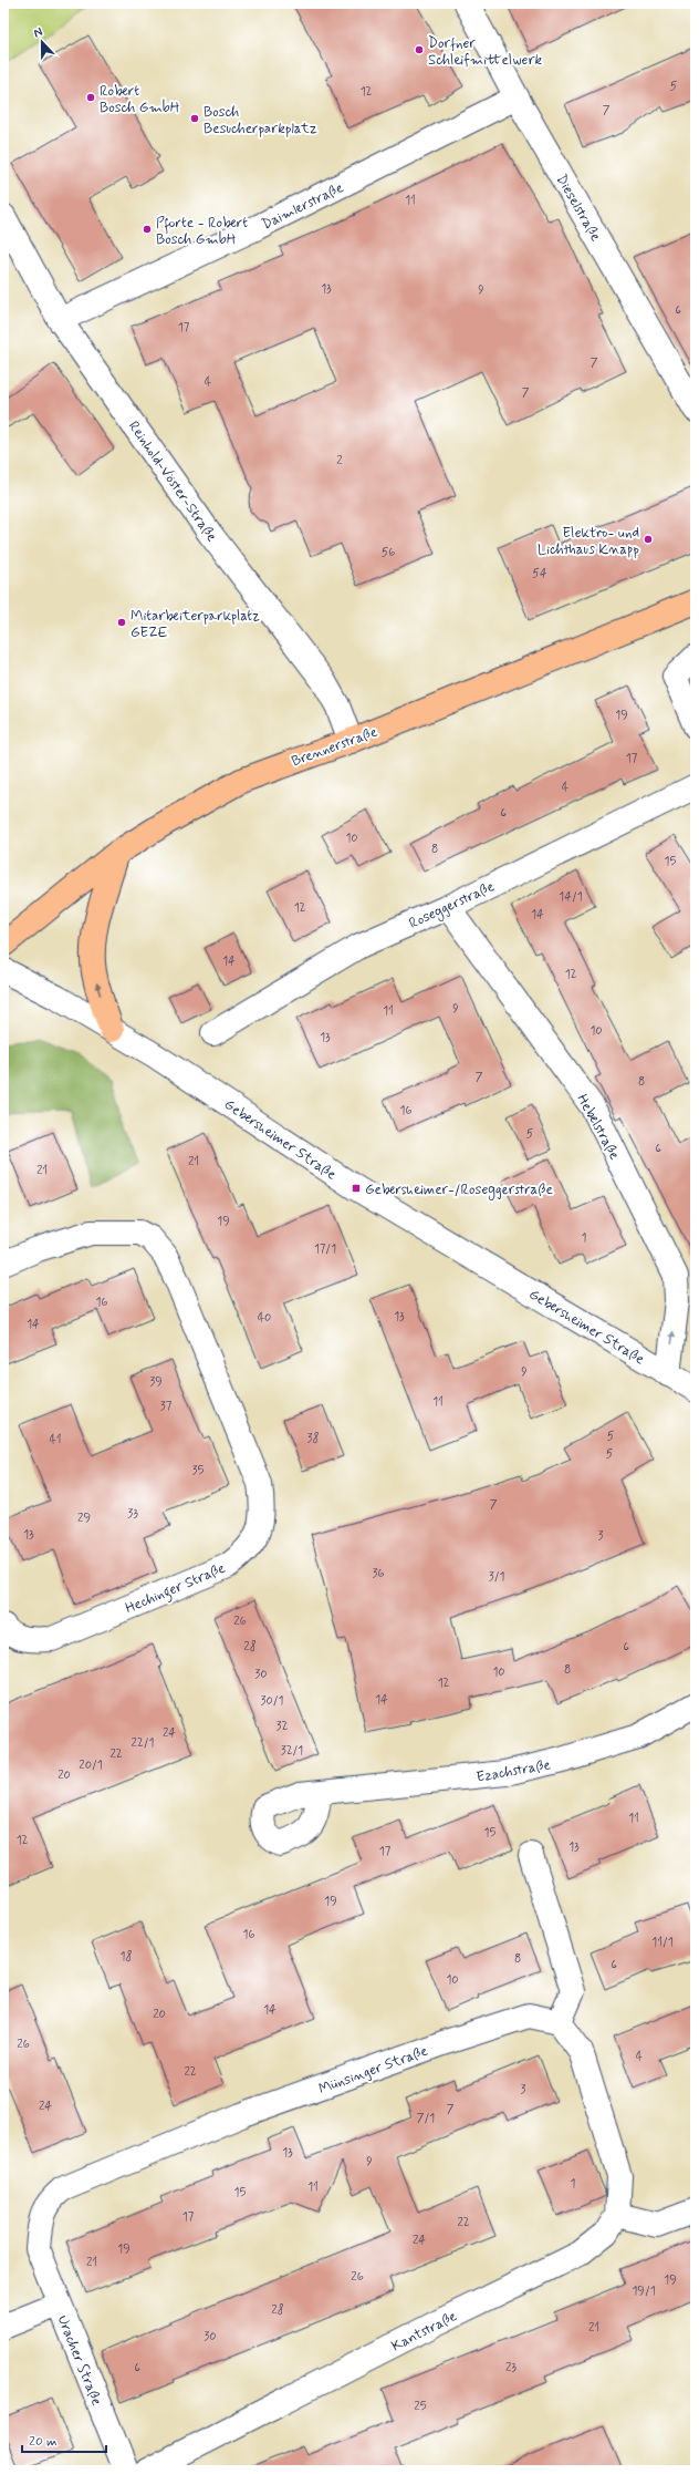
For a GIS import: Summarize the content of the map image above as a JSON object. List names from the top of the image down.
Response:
{
  "streets": {
    "main road": ["Brennerstraße"],
    "street": [
      "Daimlerstraße",
      "Dieselstraße",
      "Reinhold-Vöster-Straße",
      "Roseggerstraße",
      "Hebelstraße",
      "Gebersheimer Straße",
      "Hechinger Straße",
      "Ezachstraße",
      "Münsinger Straße",
      "Kantstraße",
      "Uracher Straße"
    ]
  },
  "crossings": [
    ["Daimlerstraße", "Dieselstraße"],
    ["Daimlerstraße", "Reinhold-Vöster-Straße"],
    ["Reinhold-Vöster-Straße", "Brennerstraße"],
    ["Roseggerstraße", "Hebelstraße"],
    ["Hebelstraße", "Gebersheimer Straße"],
    ["Münsinger Straße", "Uracher Straße"]
  ],
  "one_way": ["Hebelstraße"],
  "places": {
    "other": [
      "Dorfner Schleifmittelwerk",
      "Robert Bosch GmbH",
      "Bosch Besucherparkplatz",
      "Pforte - Robert Bosch GmbH",
      "Elektro- und Lichthaus Knapp",
      "Mitarbeiterparkplatz GEZE"
    ],
    "transit": ["Gebersheimer-/Roseggerstraße"]
  },
  "house_numbers": [
    "5",
    "12",
    "7",
    "11",
    "13",
    "9",
    "6",
    "17",
    "7",
    "4",
    "7",
    "2",
    "56",
    "54",
    "19",
    "17",
    "4",
    "6",
    "10",
    "8",
    "15",
    "14/1",
    "12",
    "14",
    "14",
    "12",
    "9",
    "11",
    "10",
    "13",
    "7",
    "8",
    "16",
    "5",
    "6",
    "21",
    "21",
    "19",
    "1",
    "17/1",
    "16",
    "13",
    "40",
    "14",
    "9",
    "39",
    "11",
    "37",
    "5",
    "38",
    "41",
    "5",
    "35",
    "7",
    "33",
    "29",
    "13",
    "3",
    "36",
    "3/1",
    "26",
    "28",
    "6",
    "8",
    "10",
    "30",
    "12",
    "14",
    "30/1",
    "32",
    "24",
    "22/1",
    "32/1",
    "22",
    "20/1",
    "20",
    "11",
    "15",
    "12",
    "13",
    "17",
    "19",
    "16",
    "11/1",
    "18",
    "8",
    "6",
    "10",
    "14",
    "20",
    "26",
    "4",
    "22",
    "3",
    "24",
    "7",
    "7/1",
    "13",
    "9",
    "1",
    "11",
    "15",
    "17",
    "22",
    "24",
    "19",
    "21",
    "26",
    "19",
    "19/1",
    "28",
    "21",
    "30",
    "6",
    "23",
    "25"
  ],
  "scale_bar": "20 m",
  "north": "top"
}
